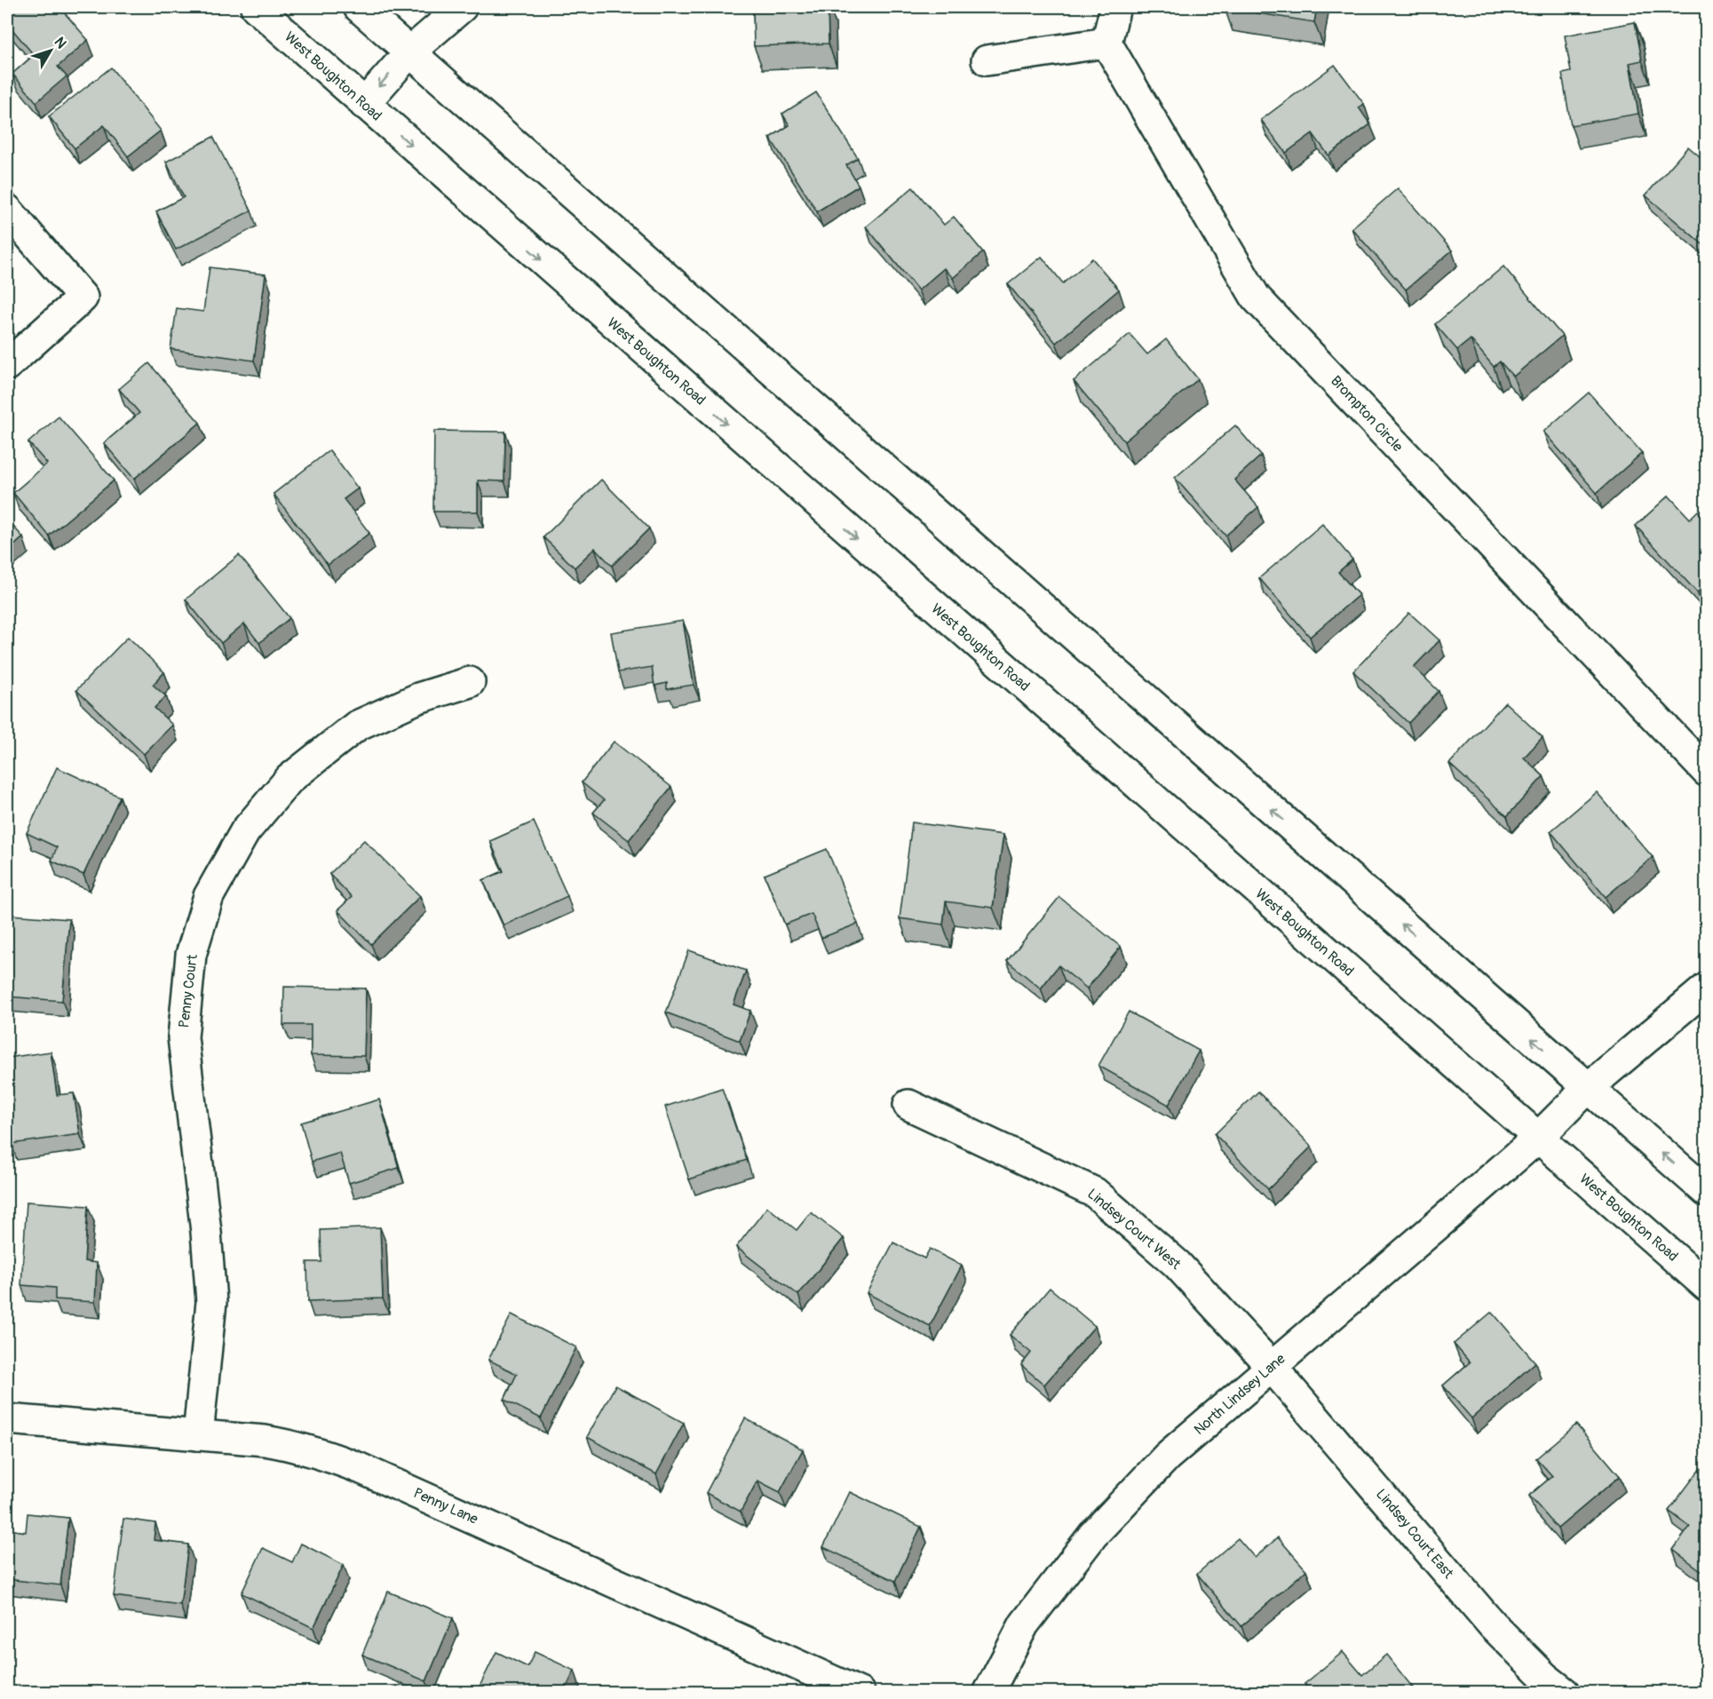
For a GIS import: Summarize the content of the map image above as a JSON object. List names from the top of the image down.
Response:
{
  "streets": {
    "street": [
      "West Boughton Road",
      "Brompton Circle",
      "Penny Court",
      "Lindsey Court West",
      "North Lindsey Lane",
      "Penny Lane",
      "Lindsey Court East"
    ]
  },
  "crossings": [
    ["West Boughton Road", "North Lindsey Lane"],
    ["Penny Court", "Penny Lane"],
    ["Lindsey Court West", "North Lindsey Lane"],
    ["Lindsey Court West", "Lindsey Court East"],
    ["North Lindsey Lane", "Lindsey Court East"]
  ],
  "north": "top right"
}
